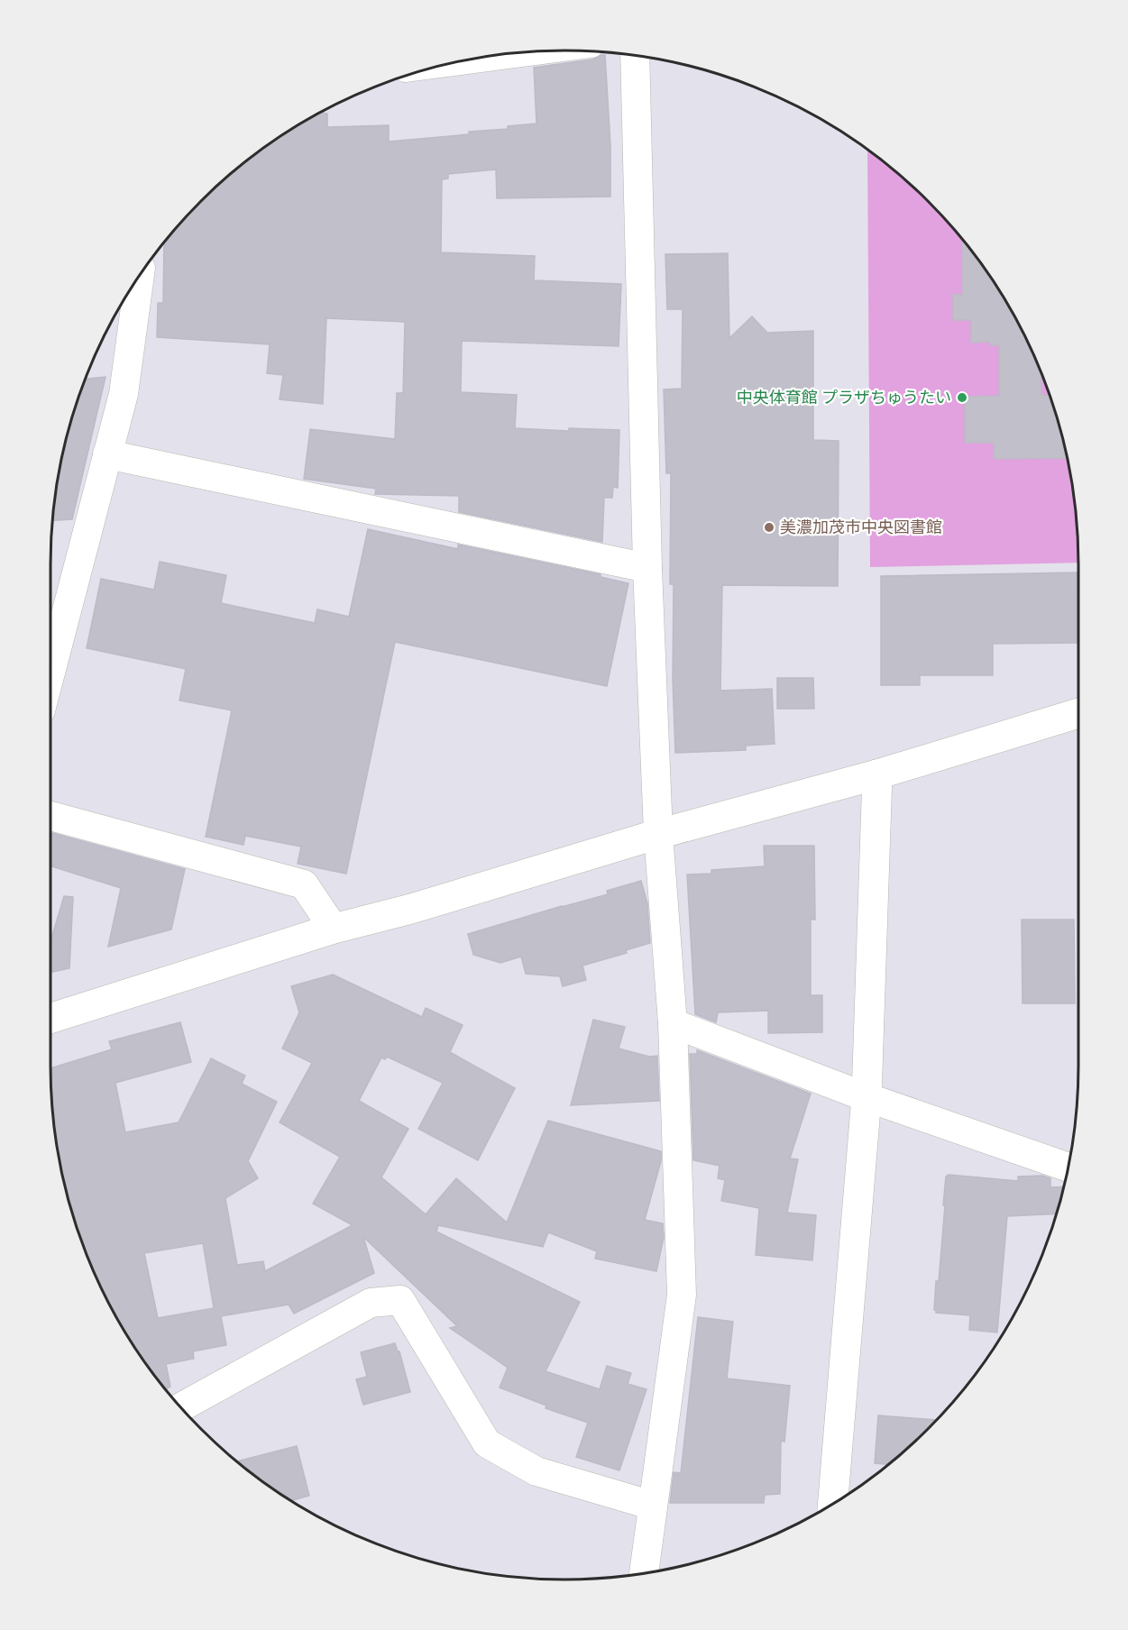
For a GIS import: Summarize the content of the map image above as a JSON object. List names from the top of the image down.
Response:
{
  "places": ["中央体育館 プラザちゅうたい", "美濃加茂市中央図書館"]
}
